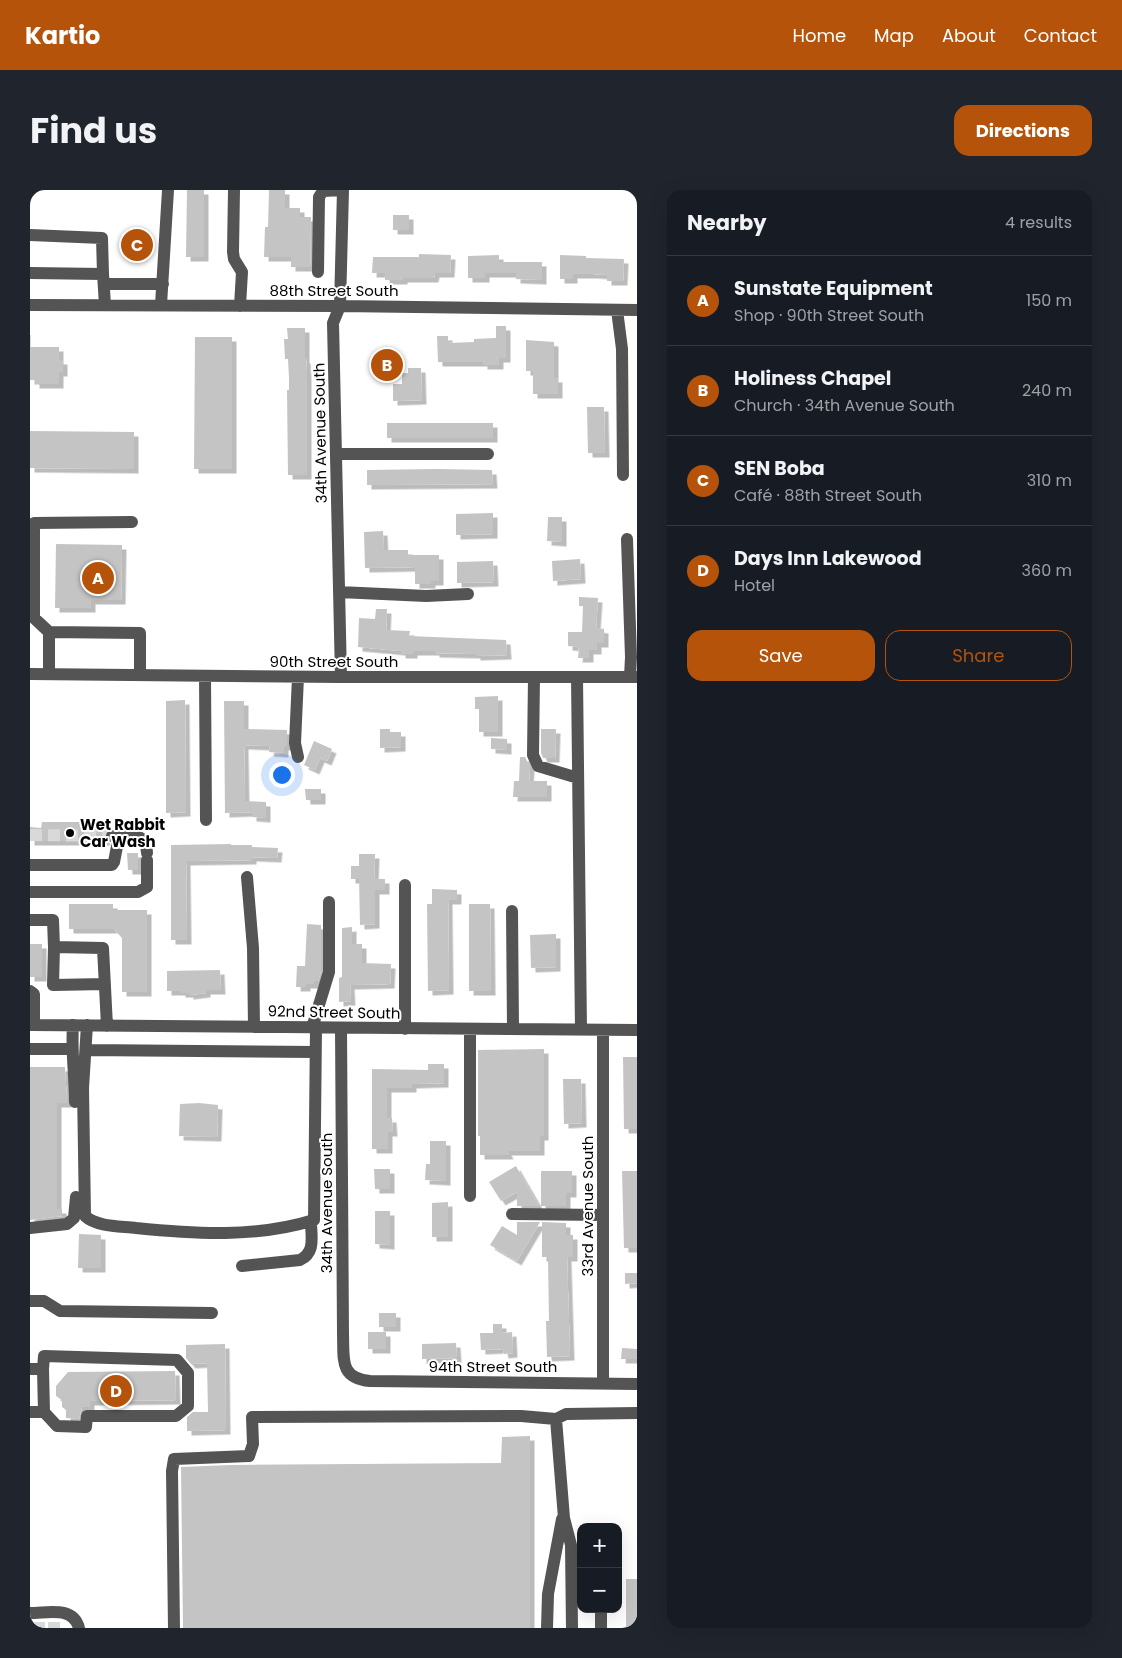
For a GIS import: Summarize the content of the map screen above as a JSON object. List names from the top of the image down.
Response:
{
  "streets": {
    "street": [
      "88th Street South",
      "34th Avenue South",
      "90th Street South",
      "92nd Street South",
      "33rd Avenue South",
      "94th Street South"
    ]
  },
  "crossings": [
    ["88th Street South", "34th Avenue South"],
    ["34th Avenue South", "90th Street South"],
    ["34th Avenue South", "92nd Street South"],
    ["34th Avenue South", "94th Street South"],
    ["92nd Street South", "33rd Avenue South"],
    ["33rd Avenue South", "94th Street South"]
  ],
  "places": ["Wet Rabbit Car Wash"],
  "page": {
    "header": "Kartio",
    "nav": [
      "Home",
      "Map",
      "About",
      "Contact"
    ],
    "title": "Find us",
    "buttons": [
      "Directions",
      ["Save", "Share"]
    ],
    "heading": ["Nearby", "4 results"],
    "pins": [
      "C",
      "B",
      "A",
      "D"
    ],
    "list": [
      {
        "mark": "A",
        "name": "Sunstate Equipment",
        "note": "Shop · 90th Street South",
        "value": "150 m"
      },
      {
        "mark": "B",
        "name": "Holiness Chapel",
        "note": "Church · 34th Avenue South",
        "value": "240 m"
      },
      {
        "mark": "C",
        "name": "SEN Boba",
        "note": "Café · 88th Street South",
        "value": "310 m"
      },
      {
        "mark": "D",
        "name": "Days Inn Lakewood",
        "note": "Hotel",
        "value": "360 m"
      }
    ],
    "map_buttons": ["+", "−"]
  }
}
